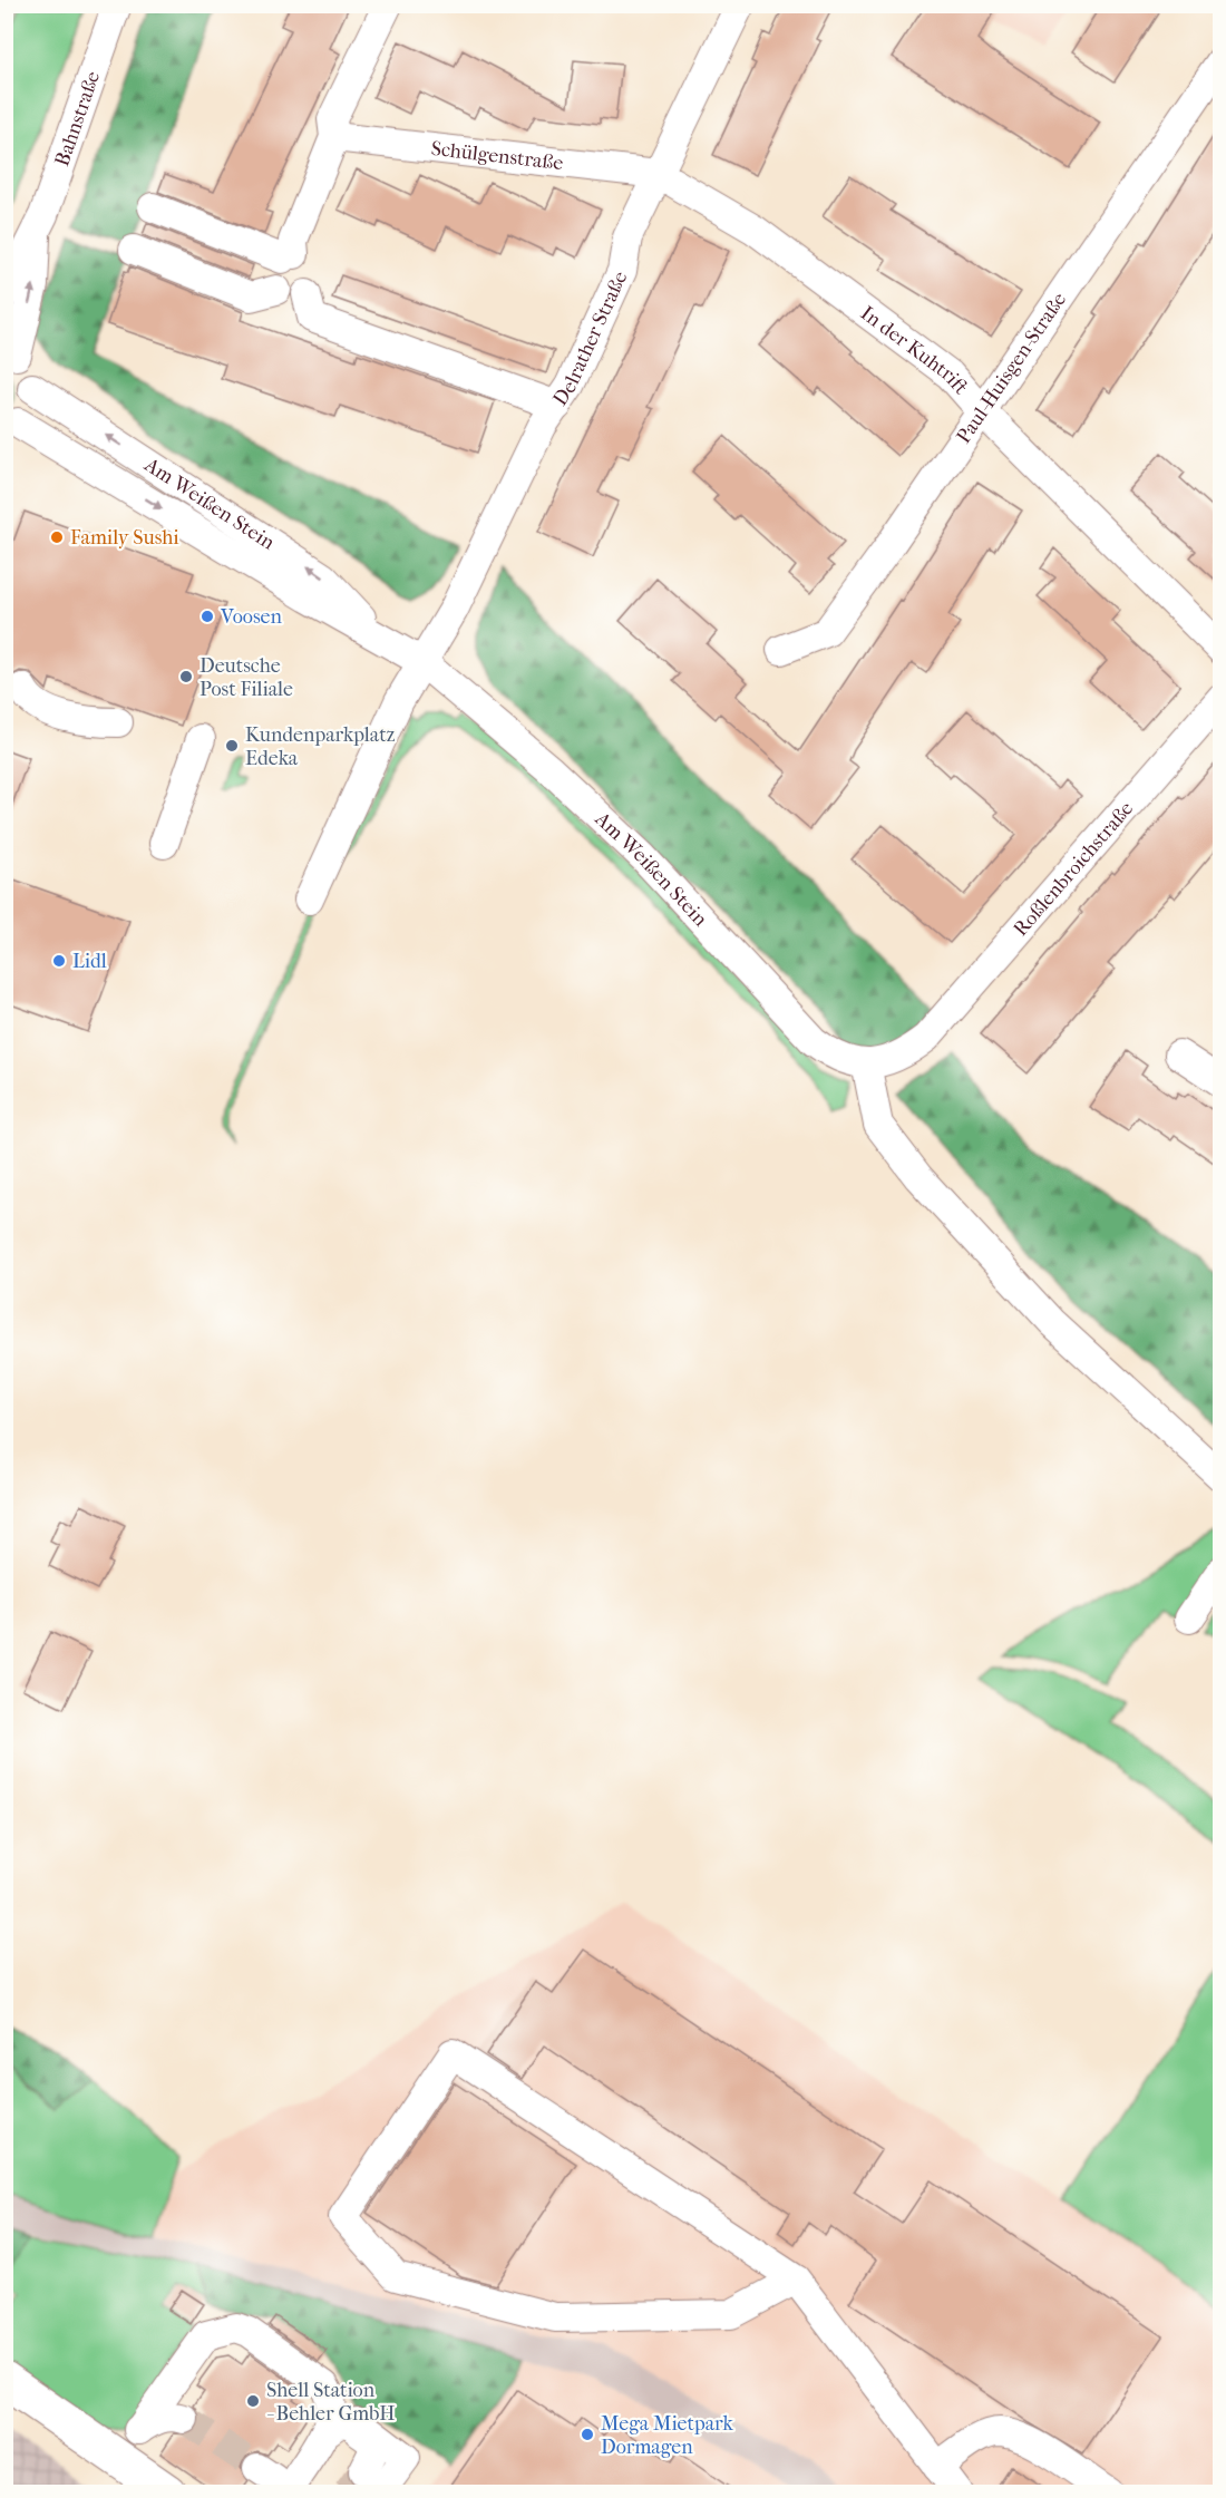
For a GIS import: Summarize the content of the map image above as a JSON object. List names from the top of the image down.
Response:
{
  "streets": {
    "street": [
      "Bahnstraße",
      "Schülgenstraße",
      "Delrather Straße",
      "In der Kuhtrift",
      "Paul-Huisgen-Straße",
      "Am Weißen Stein",
      "Roßlenbroichstraße"
    ]
  },
  "crossings": [
    ["Bahnstraße", "Am Weißen Stein"],
    ["Schülgenstraße", "Delrather Straße"],
    ["Schülgenstraße", "In der Kuhtrift"],
    ["Delrather Straße", "In der Kuhtrift"],
    ["Delrather Straße", "Am Weißen Stein"],
    ["In der Kuhtrift", "Paul-Huisgen-Straße"],
    ["Am Weißen Stein", "Roßlenbroichstraße"]
  ],
  "places": [
    "Family Sushi",
    "Voosen",
    "Deutsche Post Filiale",
    "Kundenparkplatz Edeka",
    "Lidl",
    "Shell Station - Behler GmbH",
    "Mega Mietpark Dormagen"
  ]
}
